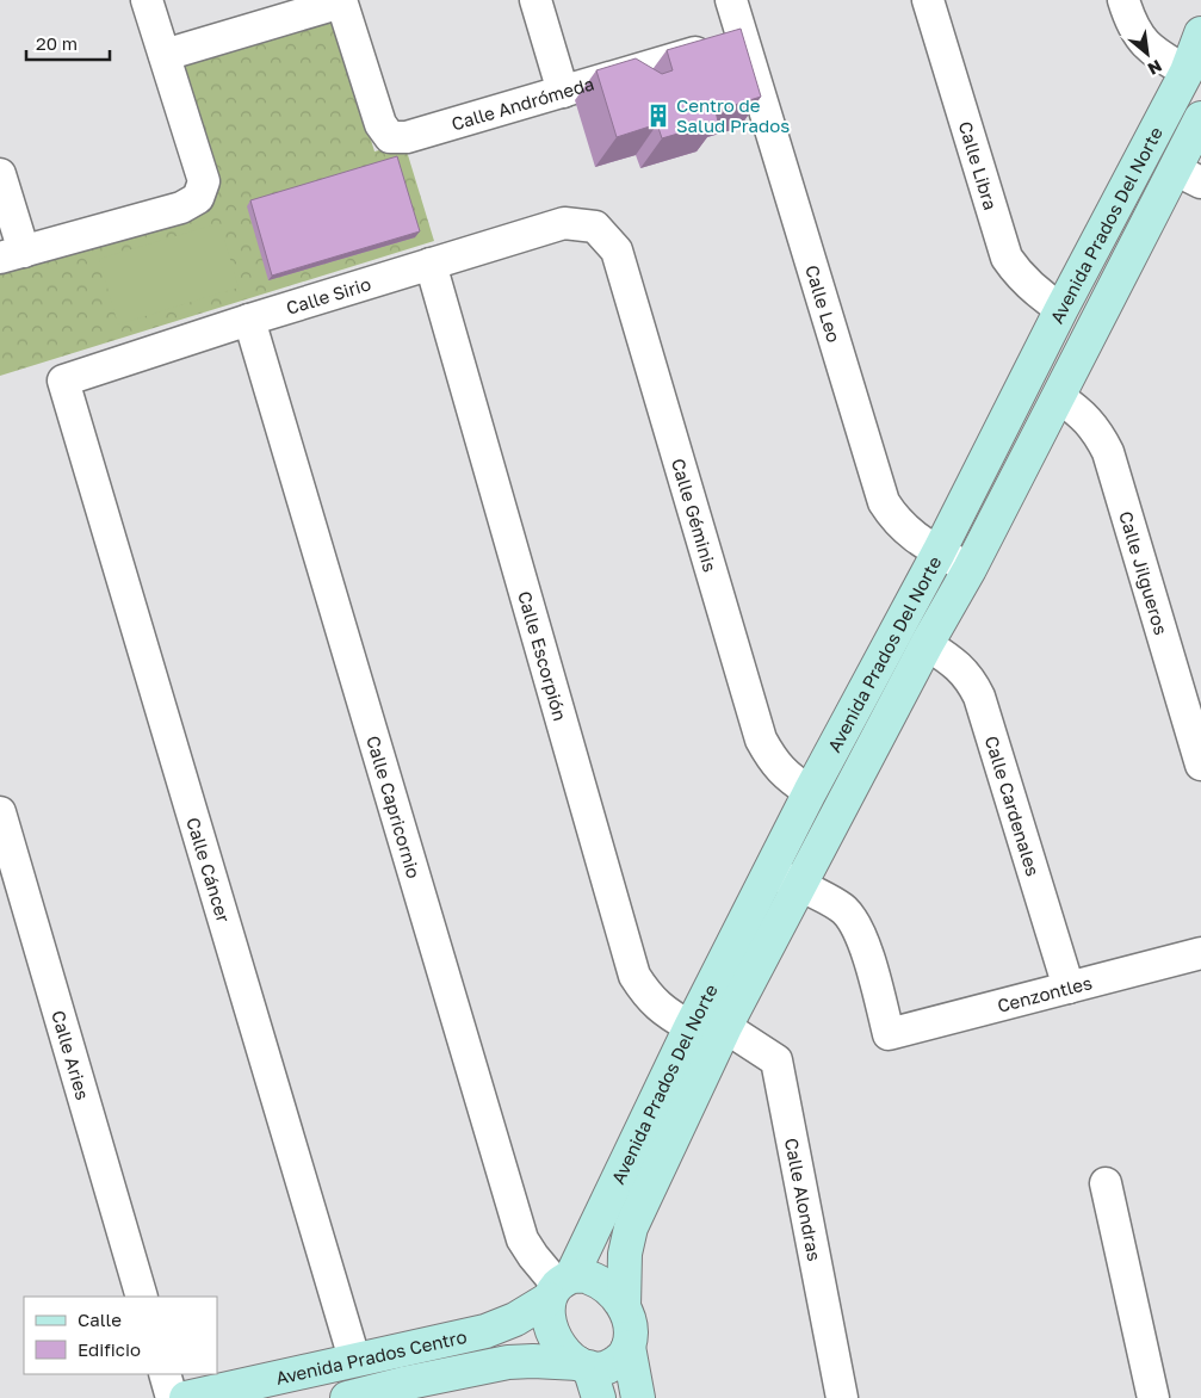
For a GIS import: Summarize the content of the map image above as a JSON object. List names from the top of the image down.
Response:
{
  "streets": {
    "main road": ["Avenida Prados Del Norte", "Avenida Prados Centro"],
    "street": [
      "Calle Andrómeda",
      "Calle Libra",
      "Calle Sirio",
      "Calle Leo",
      "Calle Géminis",
      "Calle Jilgueros",
      "Calle Escorpión",
      "Calle Cardenales",
      "Calle Capricornio",
      "Calle Cáncer",
      "Cenzontles",
      "Calle Aries",
      "Calle Alondras"
    ]
  },
  "crossings": [
    ["Calle Andrómeda", "Calle Leo"],
    ["Calle Libra", "Avenida Prados Del Norte"],
    ["Avenida Prados Del Norte", "Calle Leo"],
    ["Avenida Prados Del Norte", "Calle Géminis"],
    ["Avenida Prados Del Norte", "Calle Jilgueros"],
    ["Avenida Prados Del Norte", "Calle Escorpión"],
    ["Avenida Prados Del Norte", "Calle Cardenales"],
    ["Avenida Prados Del Norte", "Calle Capricornio"],
    ["Avenida Prados Del Norte", "Cenzontles"],
    ["Avenida Prados Del Norte", "Calle Alondras"],
    ["Avenida Prados Del Norte", "Avenida Prados Centro"],
    ["Calle Sirio", "Calle Géminis"],
    ["Calle Sirio", "Calle Escorpión"],
    ["Calle Sirio", "Calle Capricornio"],
    ["Calle Sirio", "Calle Cáncer"],
    ["Calle Cardenales", "Cenzontles"],
    ["Calle Capricornio", "Avenida Prados Centro"],
    ["Calle Cáncer", "Avenida Prados Centro"]
  ],
  "places": {
    "building": ["Centro de Salud Prados"]
  },
  "legend": ["Calle", "Edificio"],
  "scale_bar": "20 m",
  "north": "bottom right"
}
